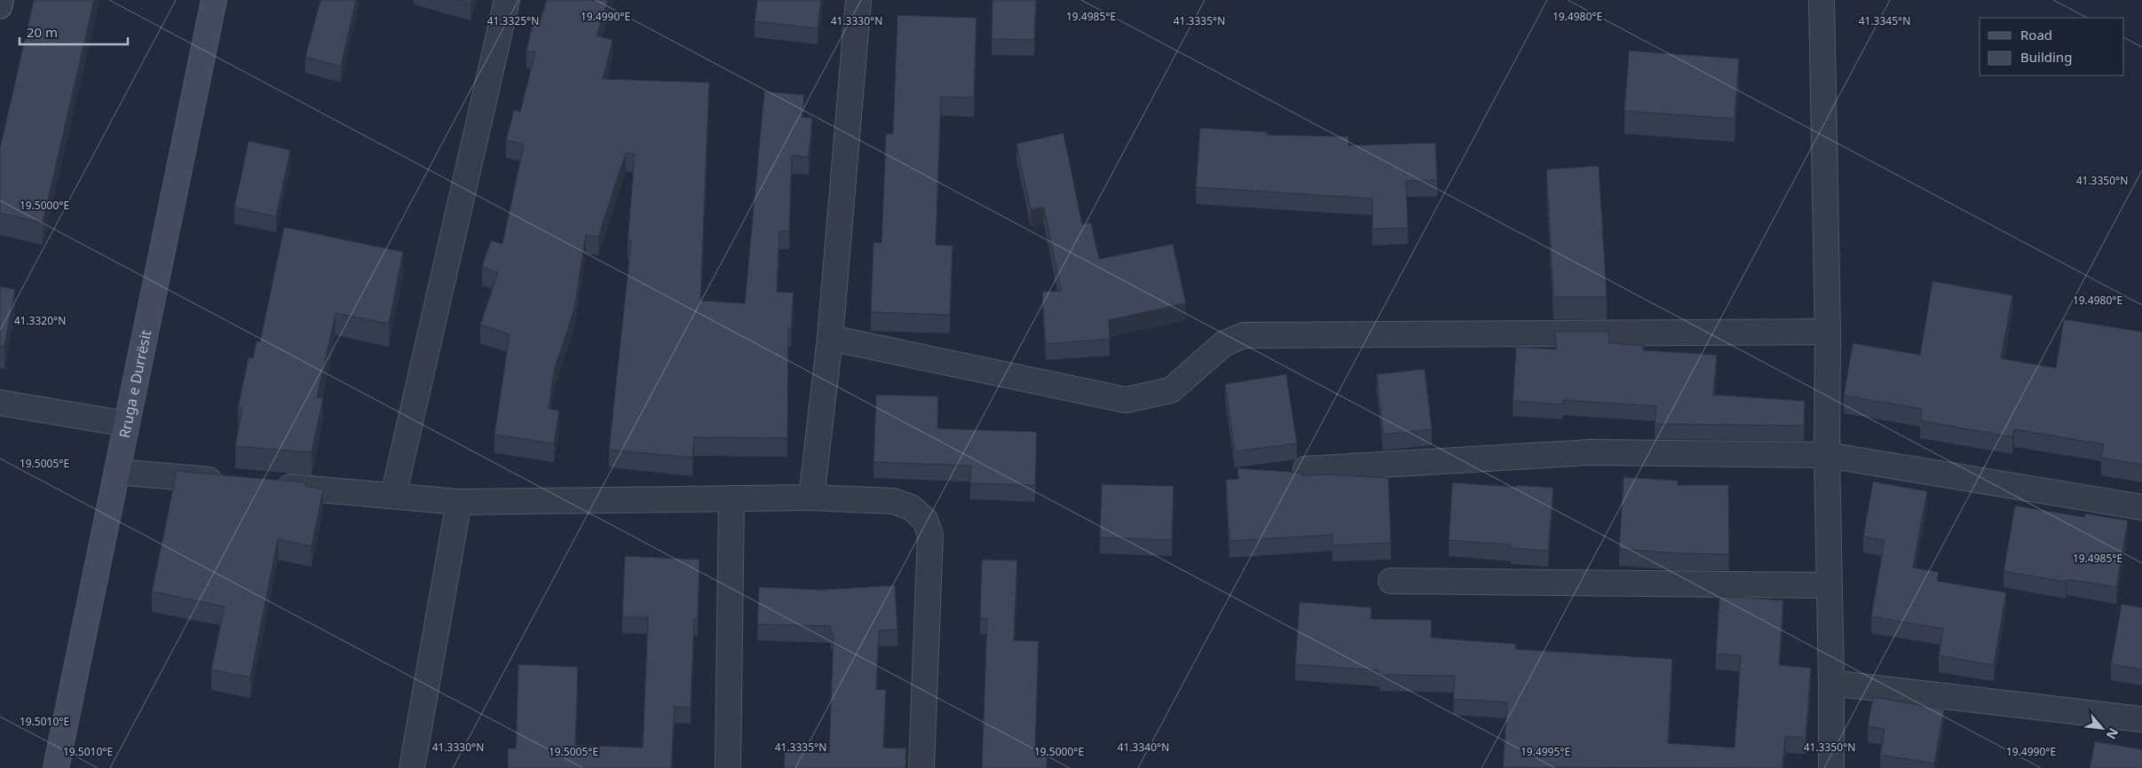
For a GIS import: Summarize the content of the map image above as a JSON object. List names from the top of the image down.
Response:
{
  "streets": {
    "main road": ["Rruga e Durrësit"]
  },
  "legend": ["Road", "Building"],
  "scale_bar": "20 m",
  "north": "bottom right",
  "coordinates": [
    "19.4990°E",
    "19.4985°E",
    "19.4980°E",
    "41.3325°N",
    "41.3330°N",
    "41.3335°N",
    "41.3345°N",
    "41.3350°N",
    "19.5000°E",
    "41.3320°N",
    "19.5005°E",
    "19.5010°E",
    "41.3340°N",
    "19.4995°E"
  ]
}
